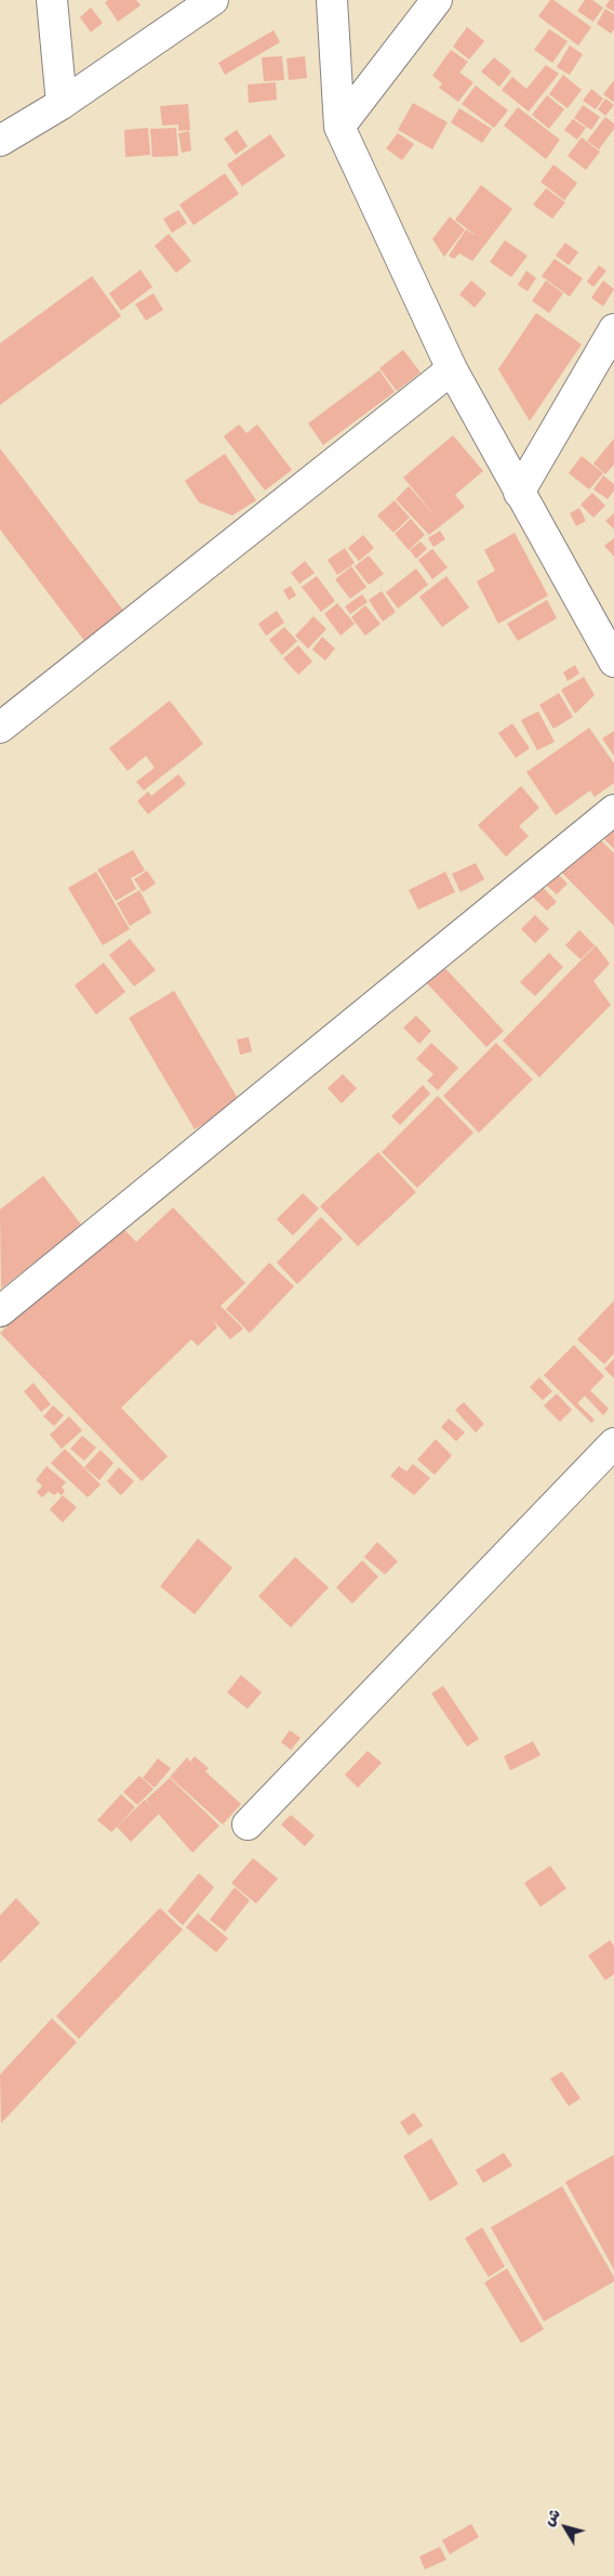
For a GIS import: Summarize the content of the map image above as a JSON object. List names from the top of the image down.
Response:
{
  "north": "top left"
}
